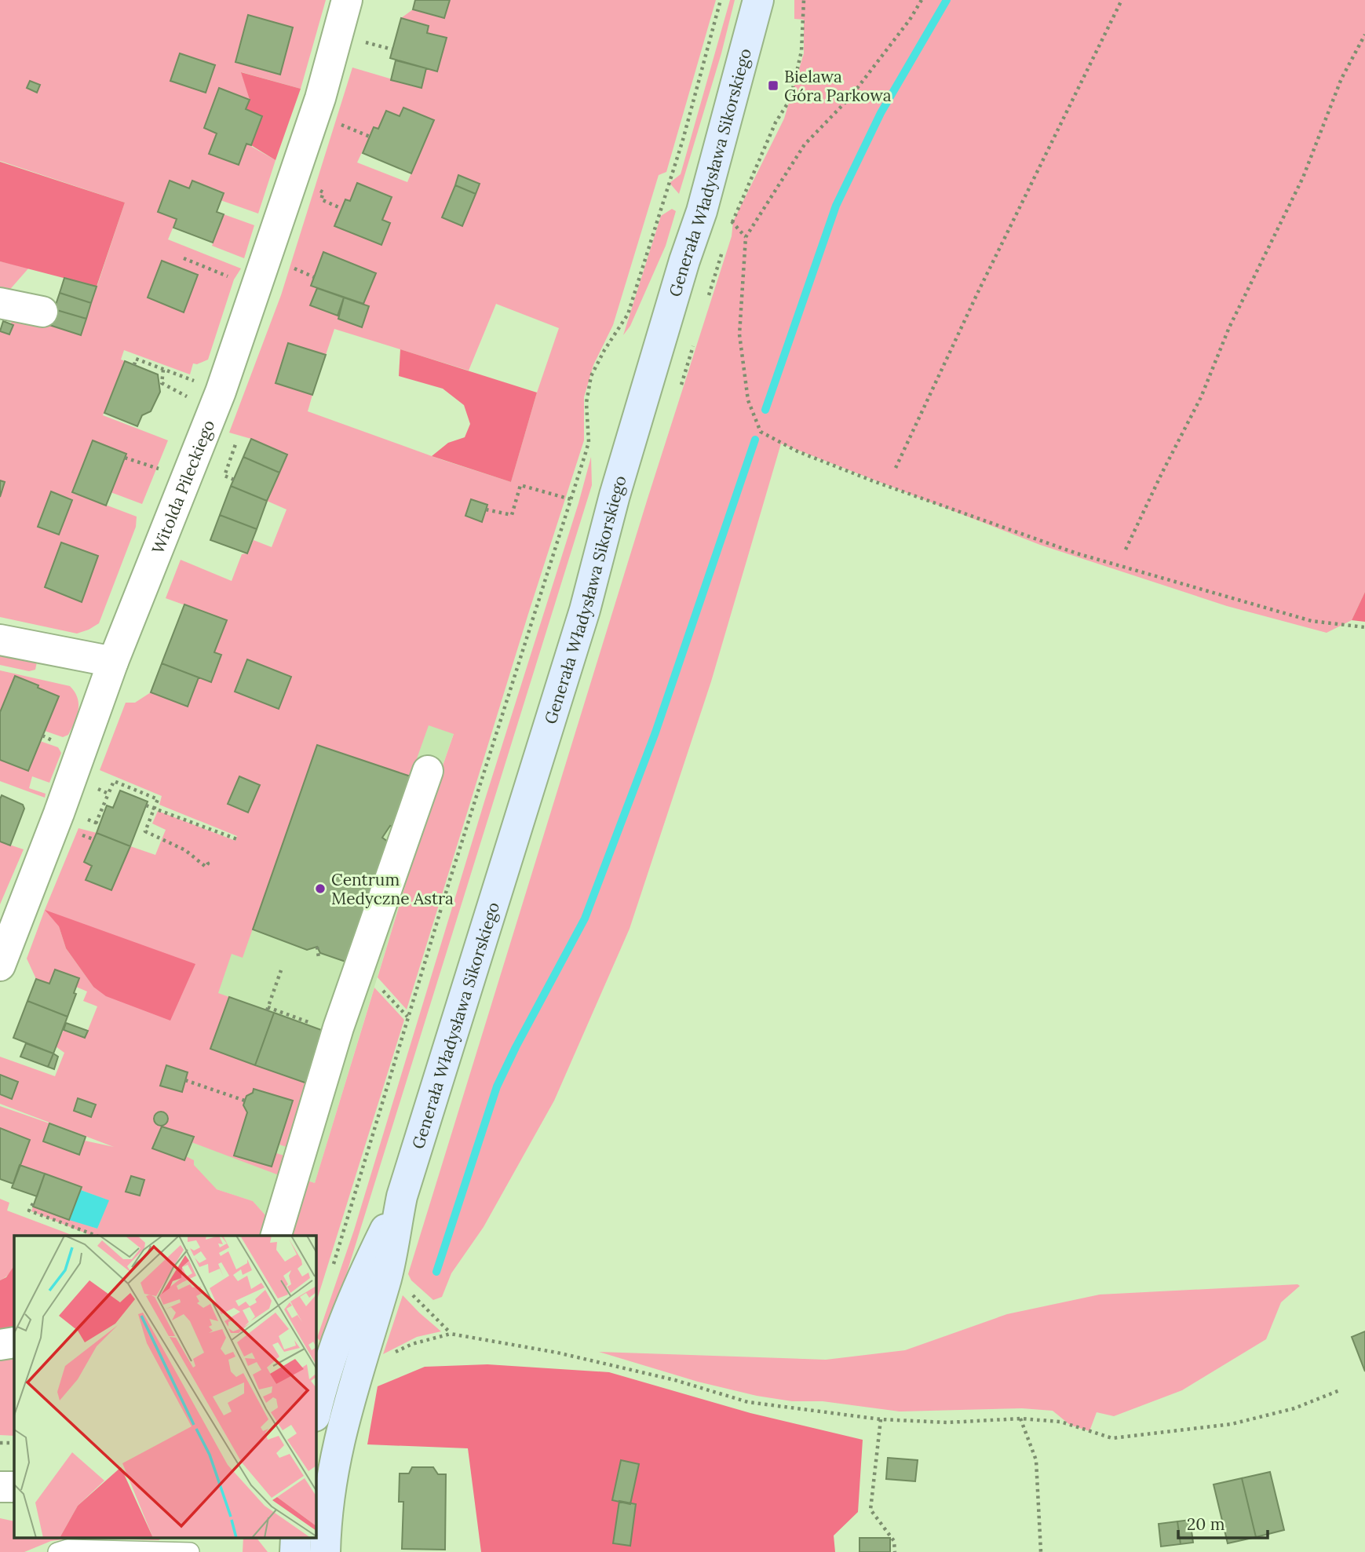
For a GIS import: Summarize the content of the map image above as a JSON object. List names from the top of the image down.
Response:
{
  "streets": {
    "main road": ["Generała Władysława Sikorskiego"],
    "street": ["Witolda Pileckiego"]
  },
  "places": {
    "transit": ["Bielawa Góra Parkowa"],
    "other": ["Centrum Medyczne Astra"]
  },
  "scale_bar": "20 m"
}
